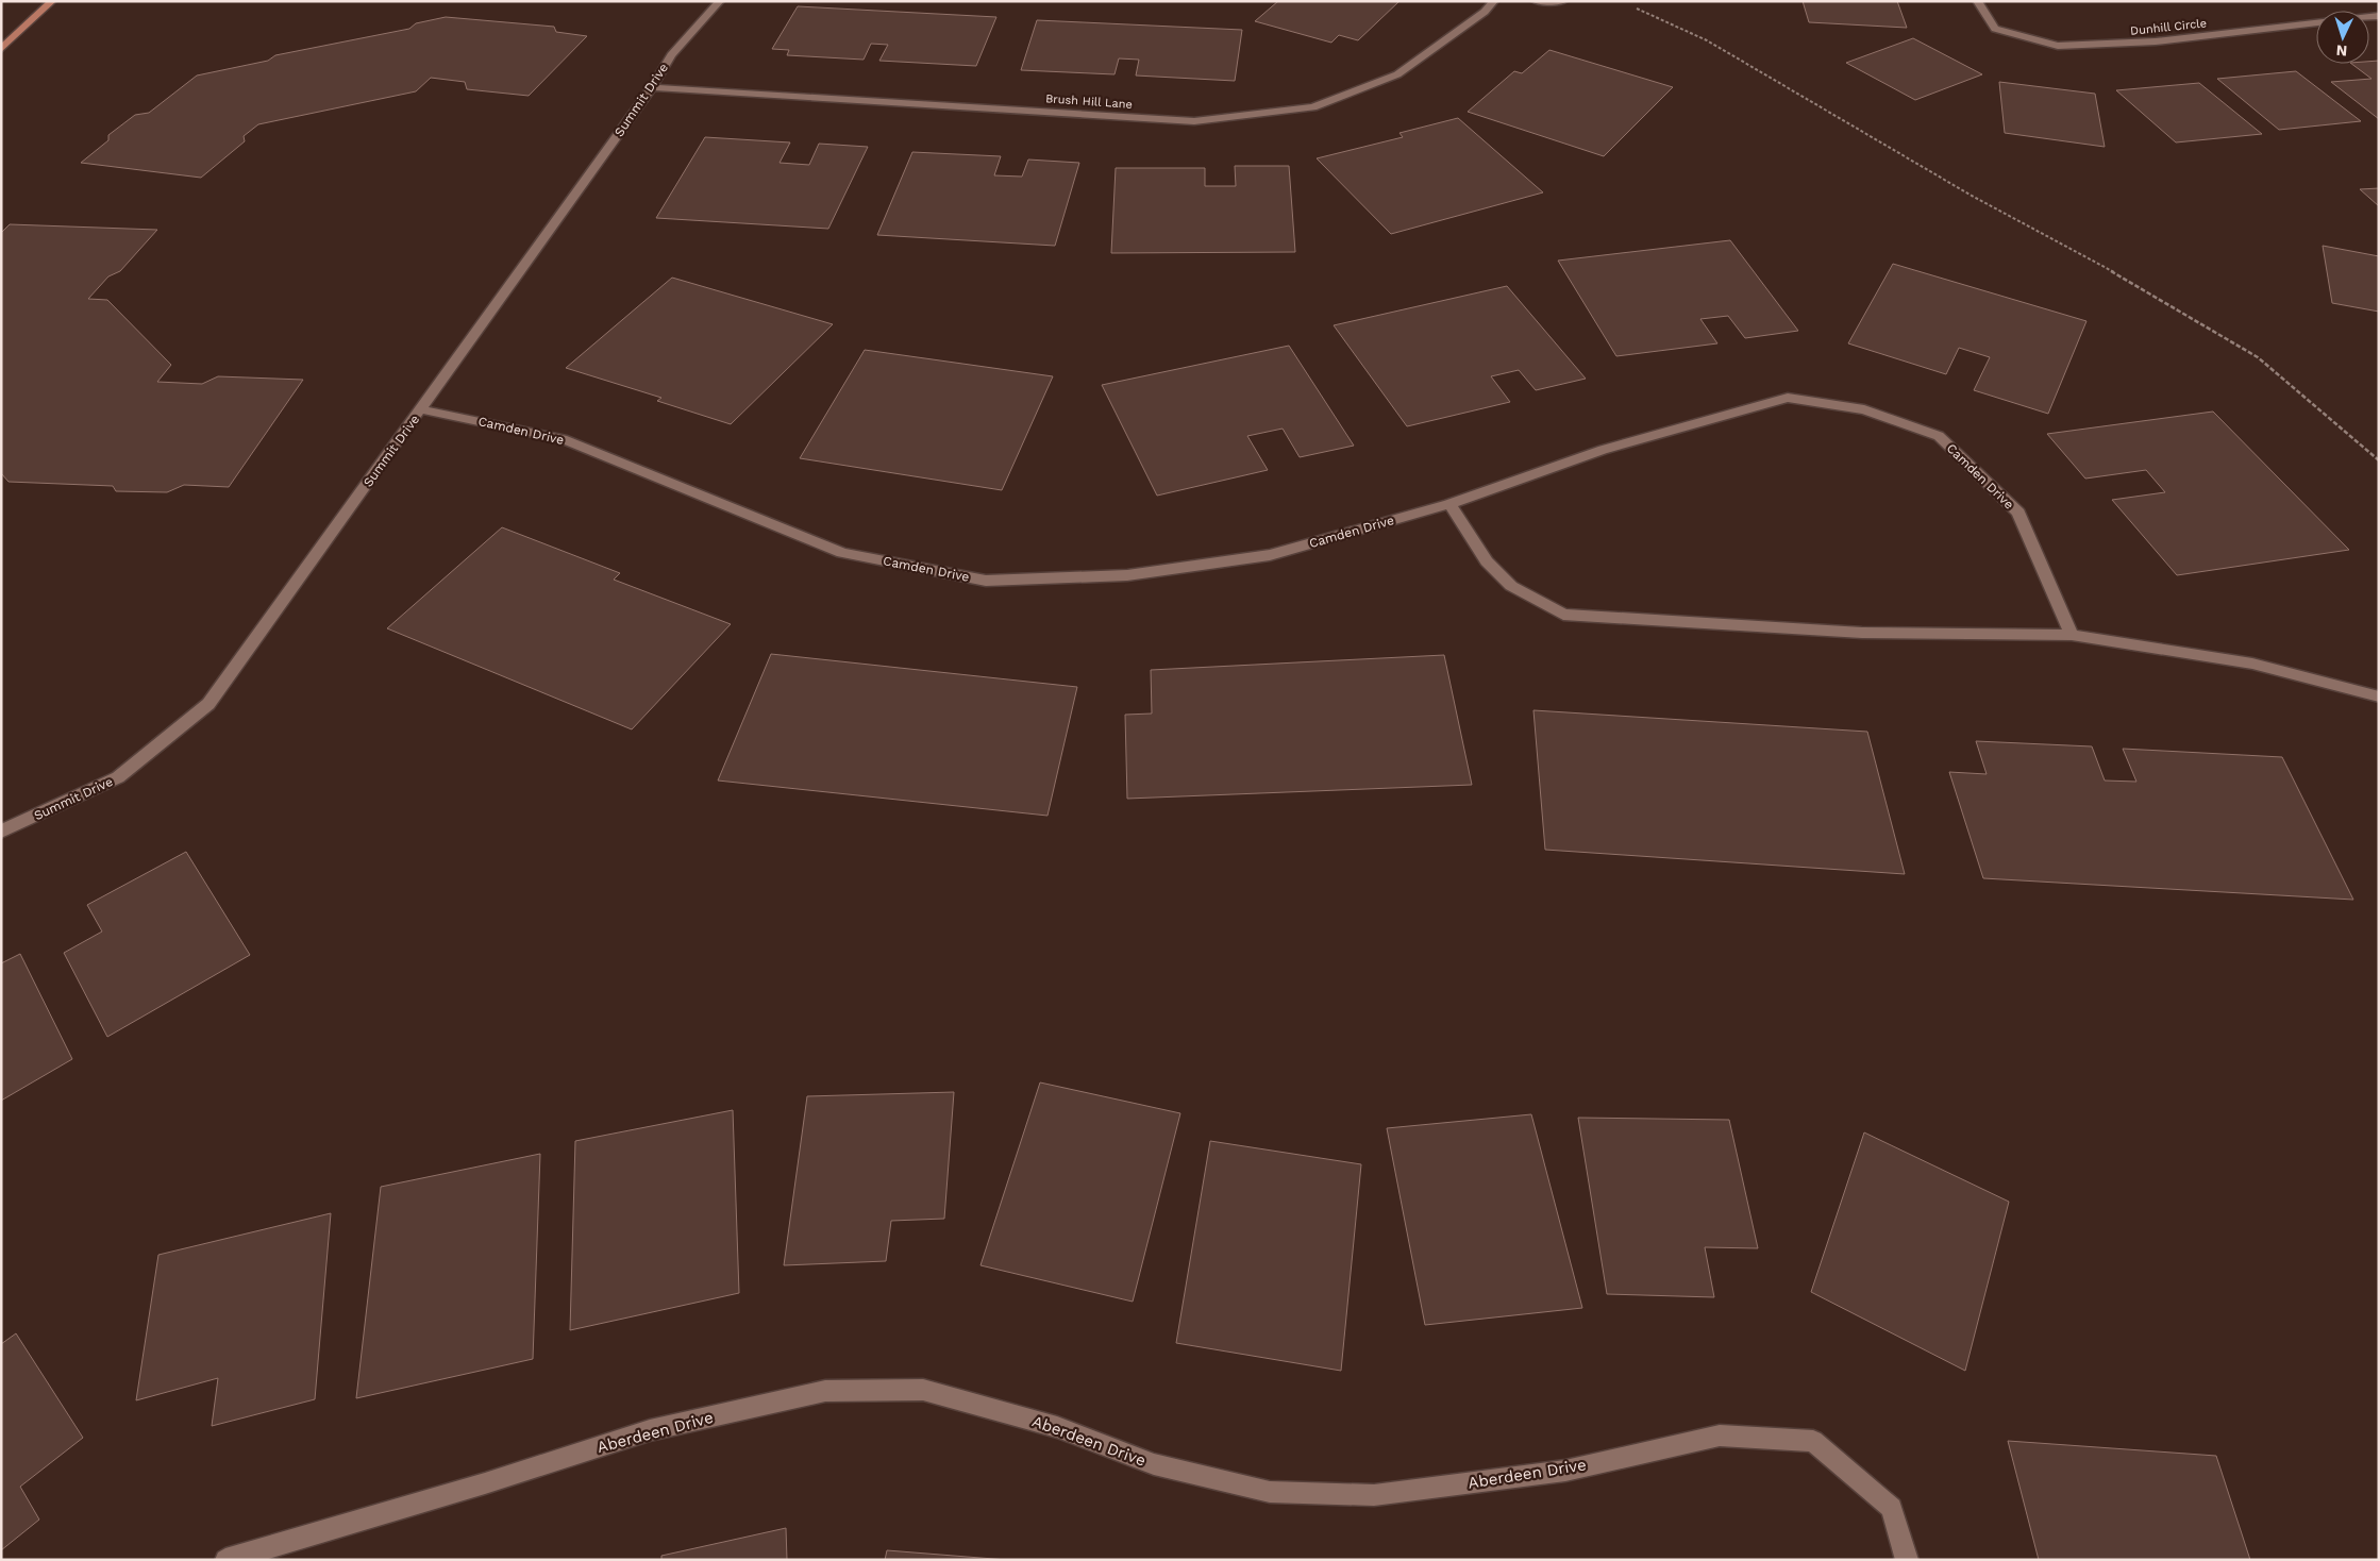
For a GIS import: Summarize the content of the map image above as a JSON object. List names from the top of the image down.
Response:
{
  "streets": {
    "street": [
      "Dunhill Circle",
      "Summit Drive",
      "Brush Hill Lane",
      "Camden Drive",
      "Aberdeen Drive"
    ]
  },
  "crossings": [
    ["Summit Drive", "Brush Hill Lane"],
    ["Summit Drive", "Camden Drive"]
  ],
  "north": "bottom"
}
